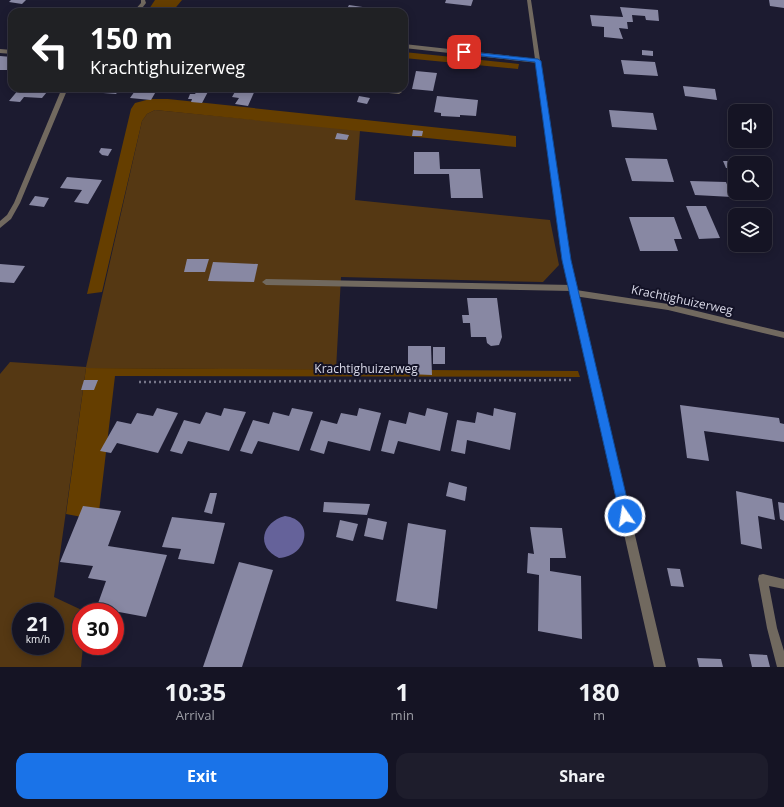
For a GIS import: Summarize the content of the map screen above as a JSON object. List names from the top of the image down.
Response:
{
  "streets": {
    "street": ["Krachtighuizerweg"]
  },
  "page": {
    "turn": ["150 m", "Krachtighuizerweg"],
    "speed": "21 km/h",
    "limit": "30",
    "eta": [
      "10:35",
      "Arrival",
      "1",
      "min",
      "180",
      "m"
    ],
    "buttons": ["Exit", "Share"]
  }
}
